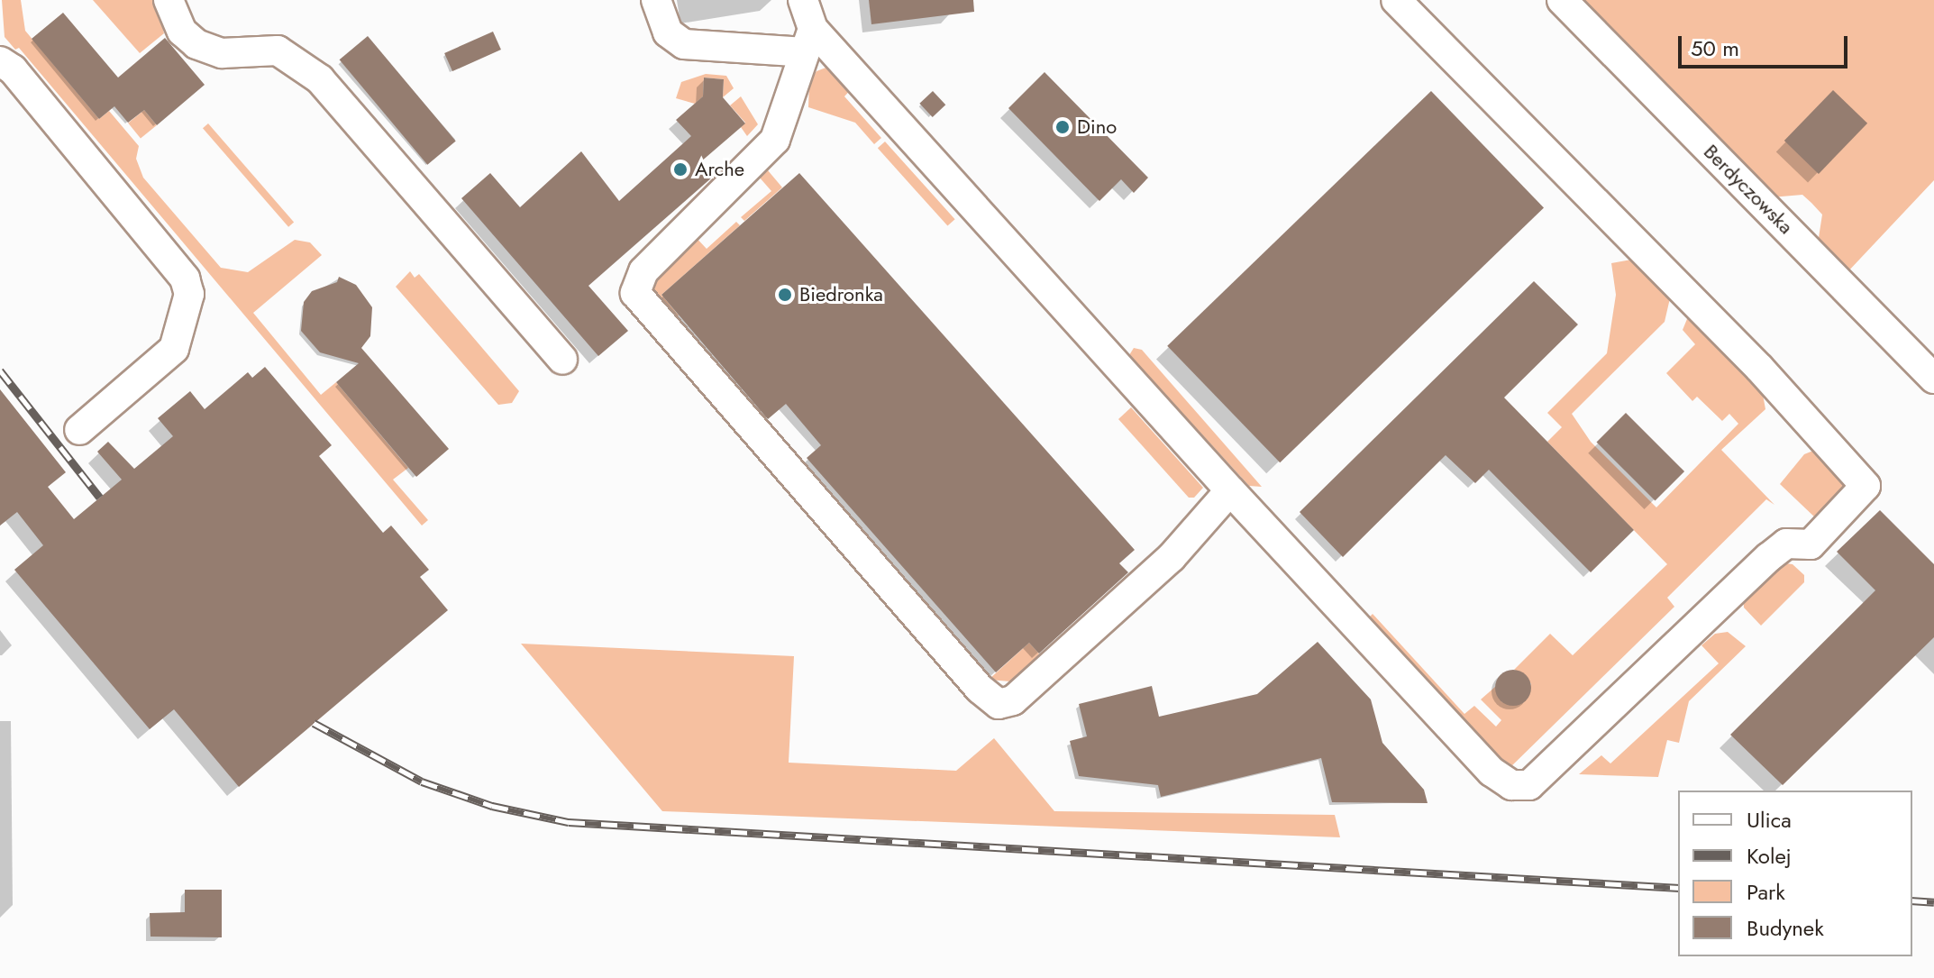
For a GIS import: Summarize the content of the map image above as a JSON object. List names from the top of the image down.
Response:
{
  "streets": {
    "street": ["Berdyczowska"]
  },
  "places": ["Dino", "Arche", "Biedronka"],
  "legend": [
    "Ulica",
    "Kolej",
    "Park",
    "Budynek"
  ],
  "scale_bar": "50 m"
}
